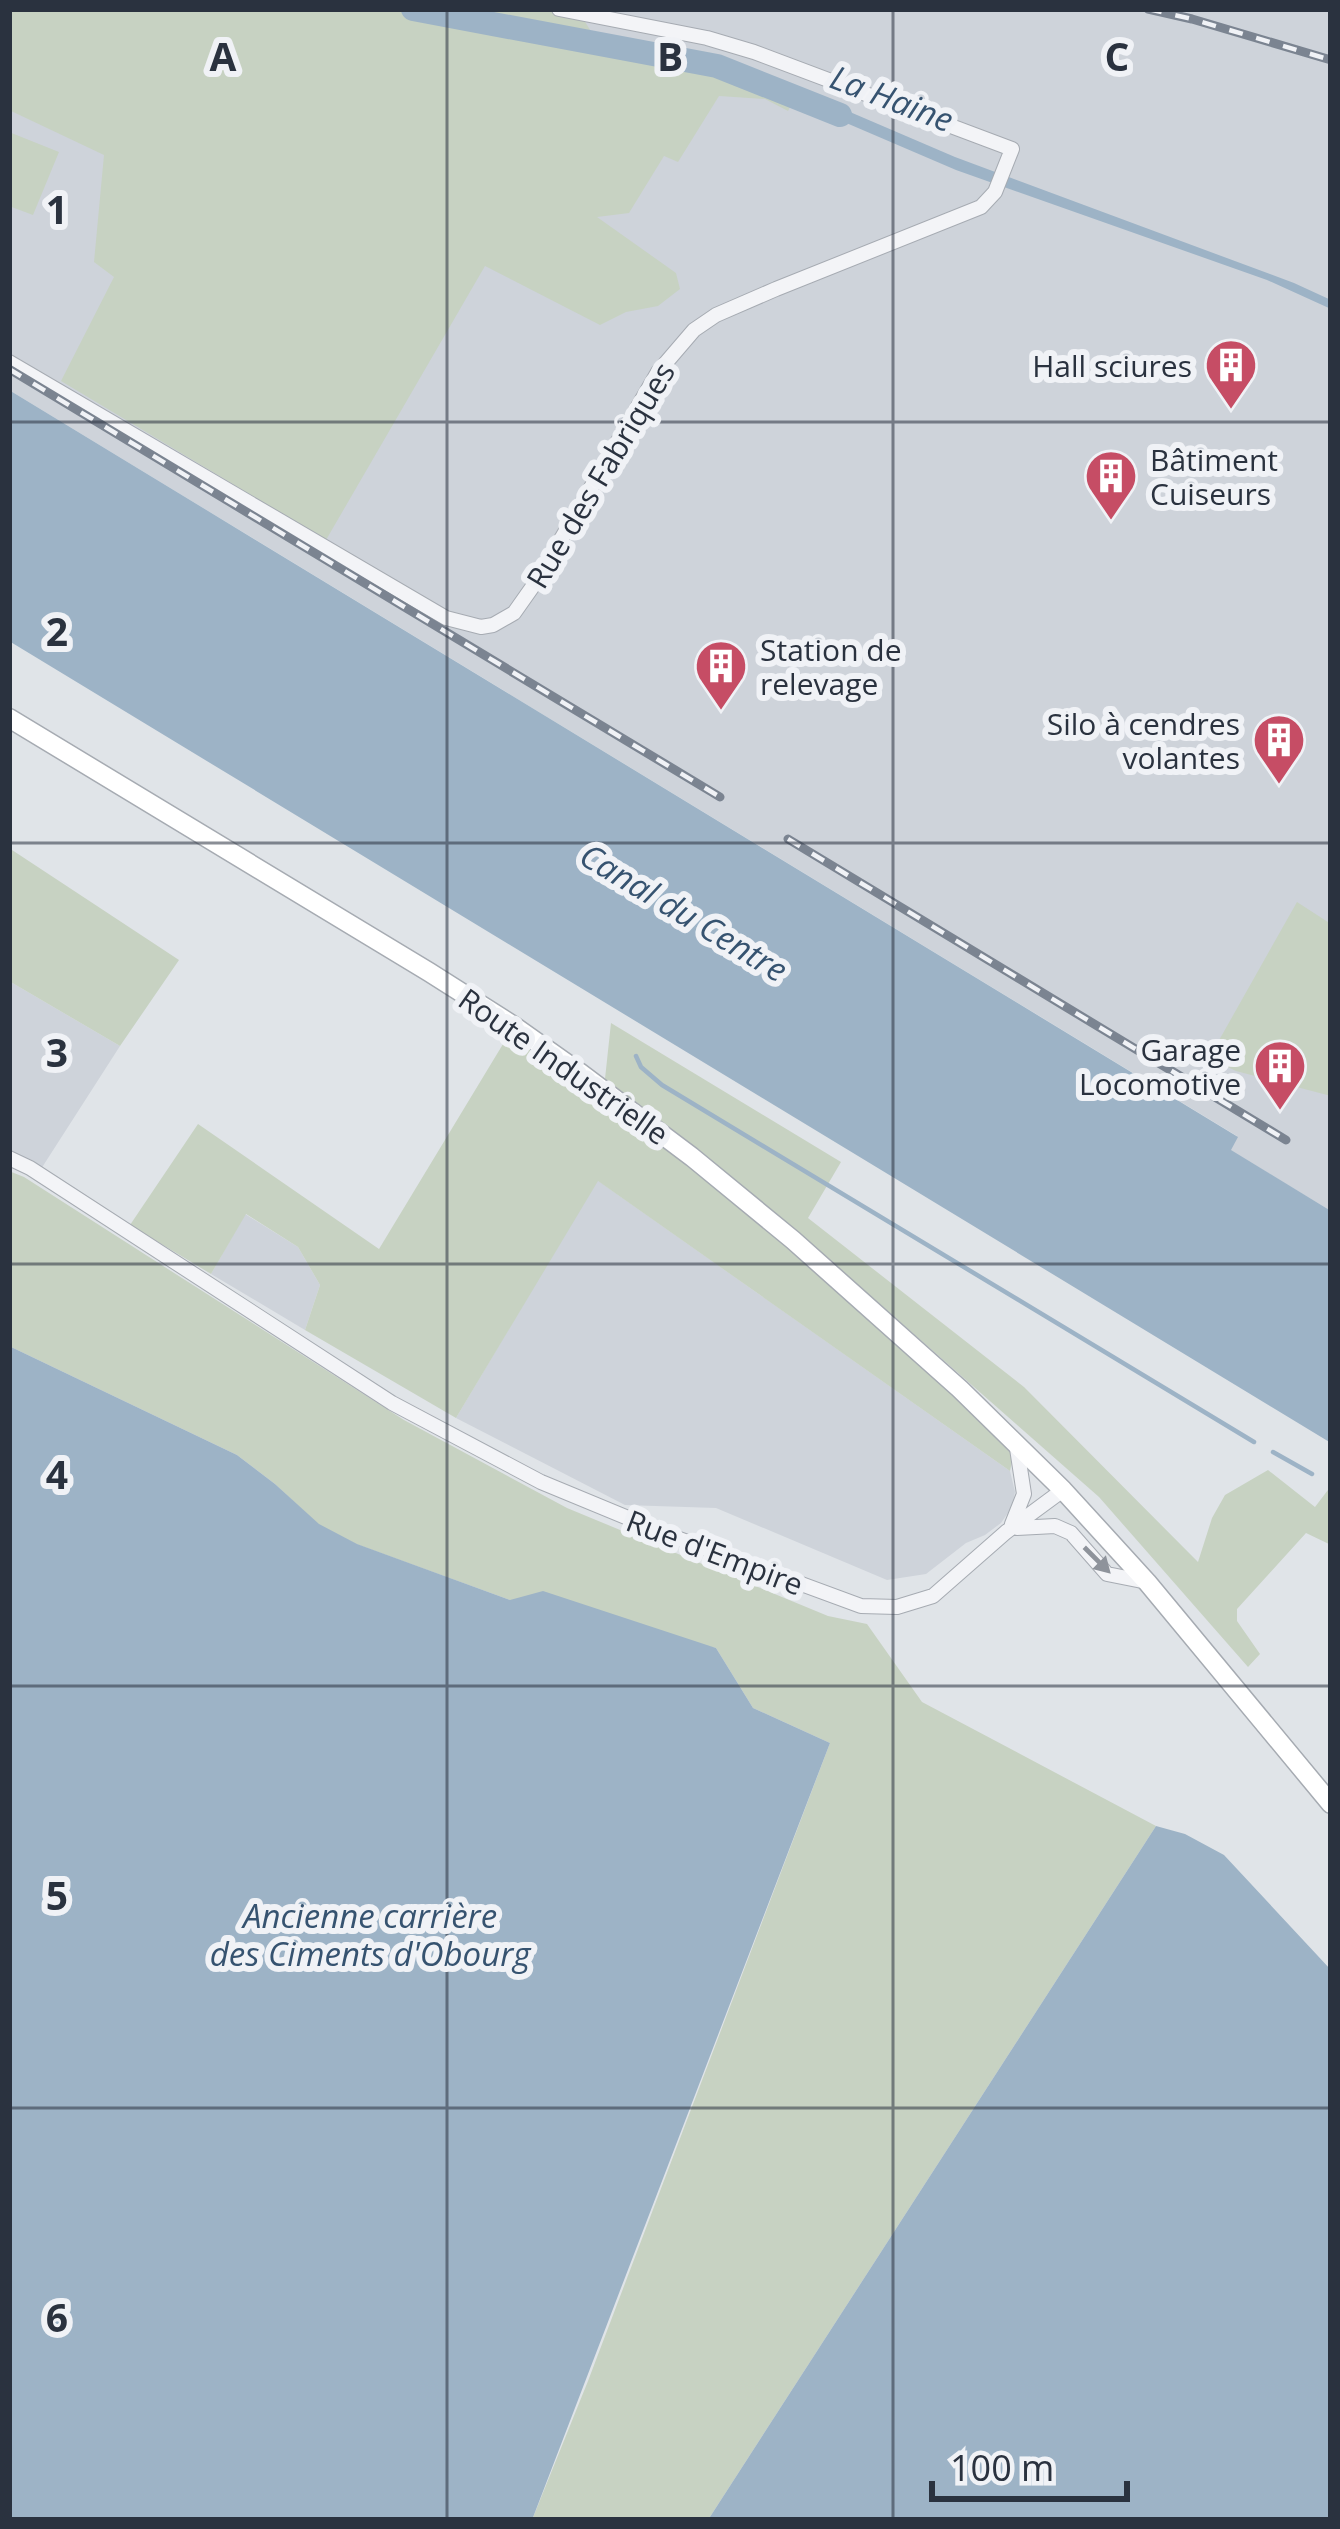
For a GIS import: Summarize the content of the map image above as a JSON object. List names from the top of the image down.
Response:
{
  "streets": {
    "main road": ["Route Industrielle"],
    "street": ["Rue des Fabriques", "Rue d'Empire"]
  },
  "crossings": [
    ["Route Industrielle", "Rue d'Empire"]
  ],
  "water": ["La Haine", "Canal du Centre", "Ancienne carrière des Ciments d'Obourg"],
  "places": {
    "building": [
      "Hall sciures",
      "Bâtiment Cuiseurs",
      "Station de relevage",
      "Silo à cendres volantes",
      "Garage Locomotive"
    ]
  },
  "scale_bar": "100 m",
  "grid": {
    "columns": ["A", "B", "C"],
    "rows": [
      "1",
      "2",
      "3",
      "4",
      "5",
      "6"
    ]
  }
}
